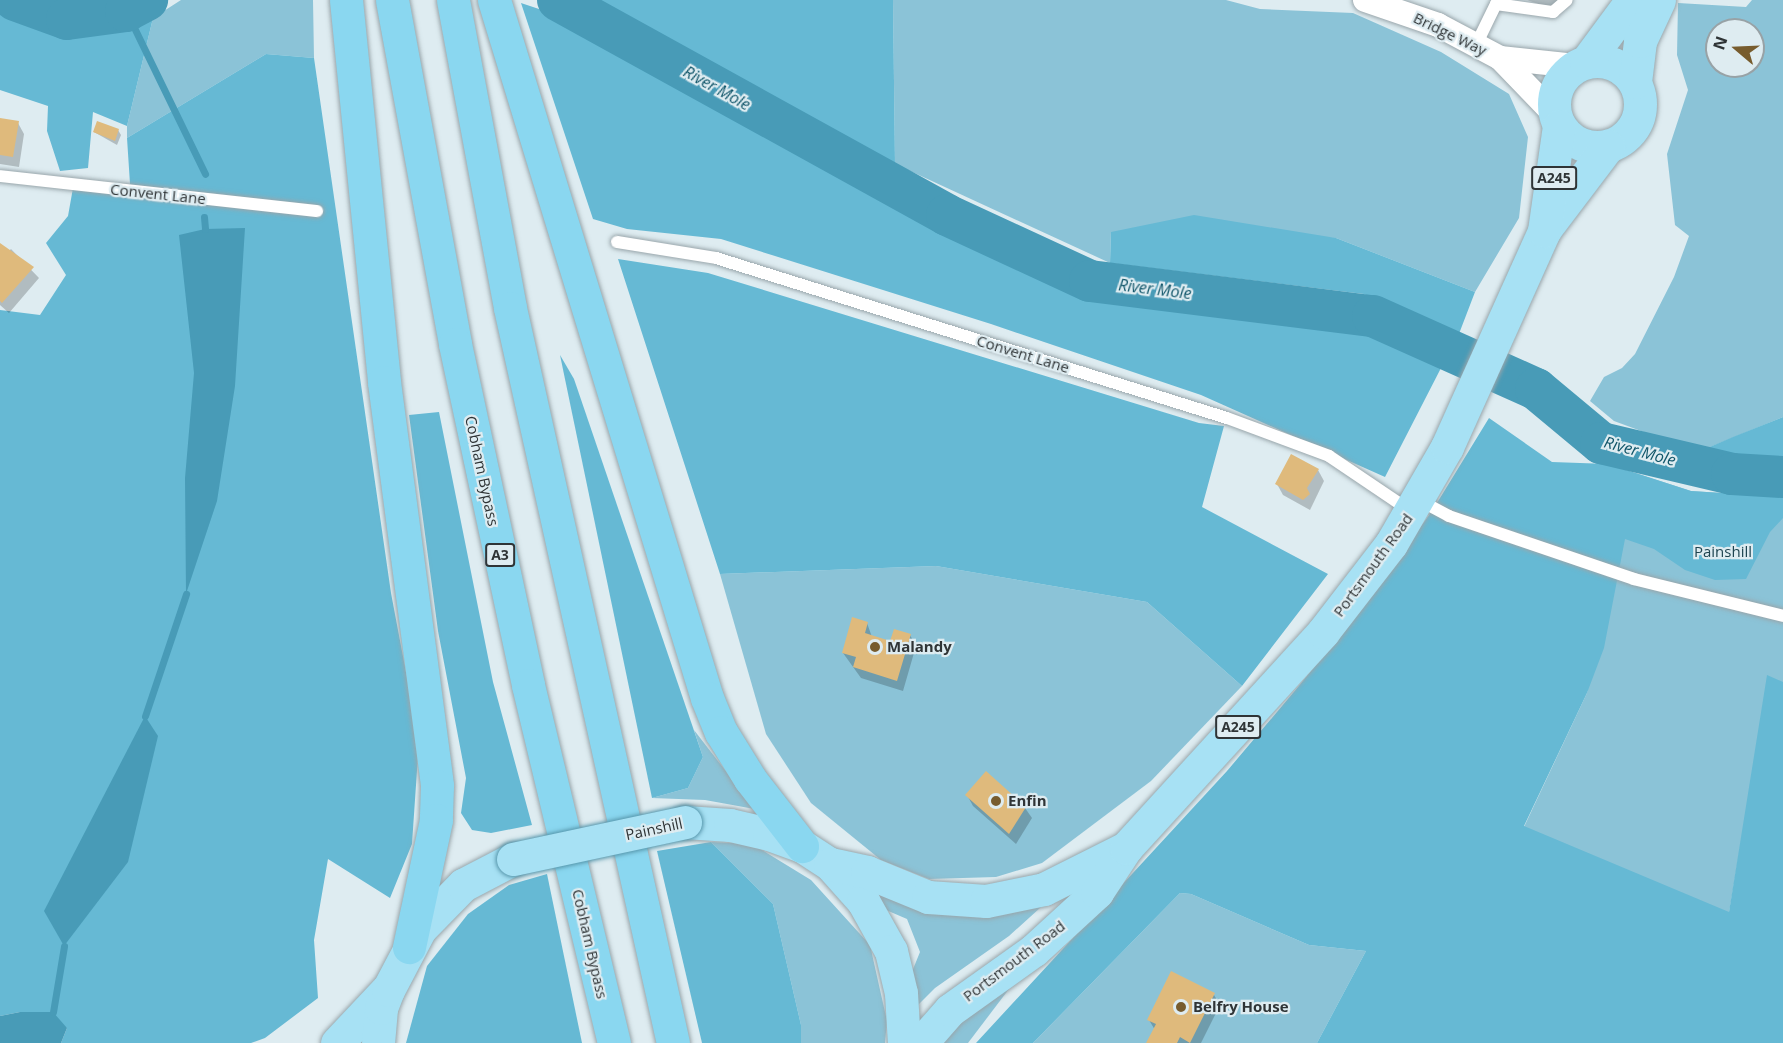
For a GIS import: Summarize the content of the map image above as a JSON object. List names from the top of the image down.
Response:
{
  "streets": {
    "highway": ["Cobham Bypass", "A3"],
    "main road": ["A245", "Portsmouth Road", "Painshill"],
    "street": ["Bridge Way"],
    "lane": ["Convent Lane"]
  },
  "crossings": [
    ["Bridge Way", "Portsmouth Road"],
    ["Convent Lane", "Portsmouth Road"],
    ["Portsmouth Road", "Painshill"]
  ],
  "water": ["River Mole"],
  "parks": ["Painshill"],
  "places": ["Malandy", "Enfin", "Belfry House"],
  "north": "left"
}
